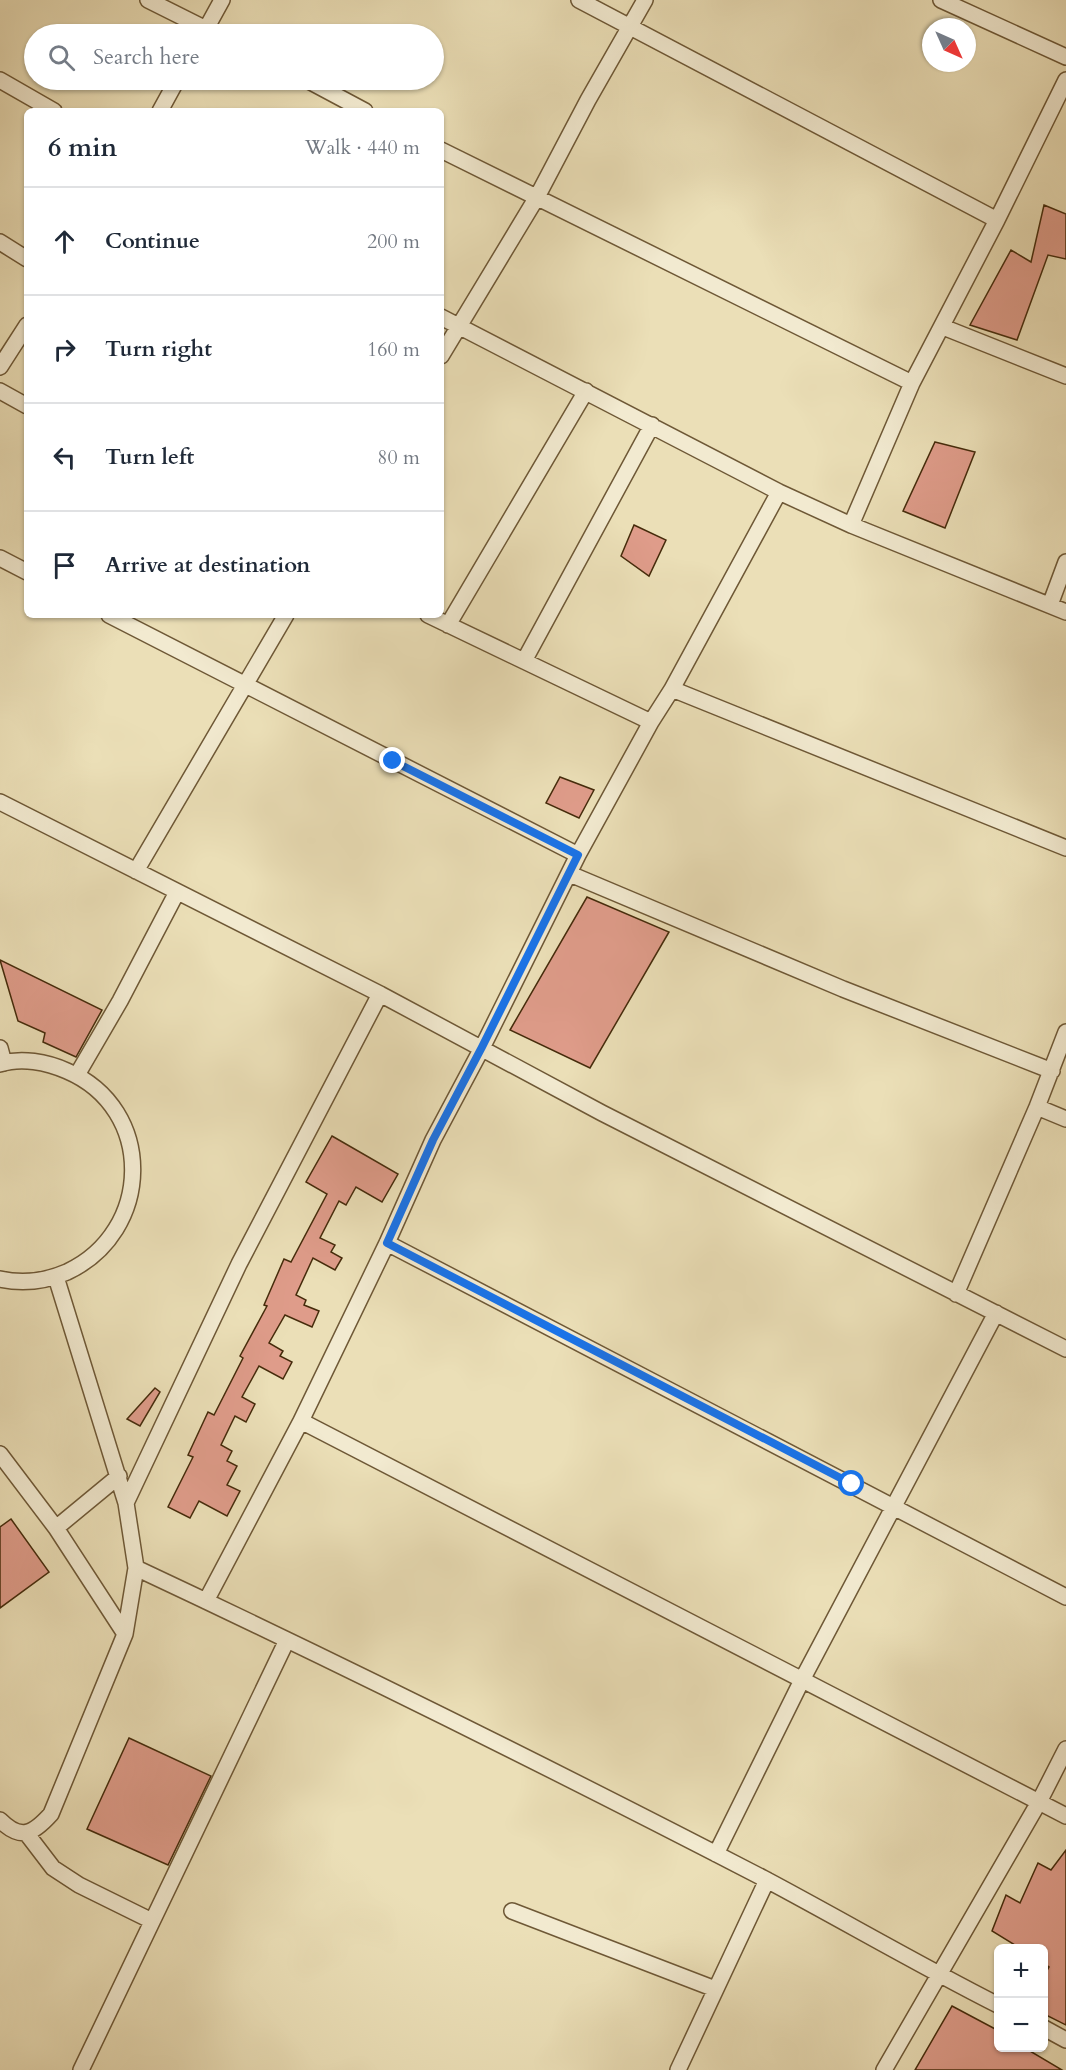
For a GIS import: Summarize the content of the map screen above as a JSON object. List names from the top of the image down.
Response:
{
  "north": "bottom right",
  "page": {
    "search": "Search here",
    "heading": ["6 min", "Walk · 440 m"],
    "list": [
      ["Continue", "200 m"],
      ["Turn right", "160 m"],
      ["Turn left", "80 m"],
      "Arrive at destination"
    ],
    "map_buttons": ["+", "−"]
  }
}
